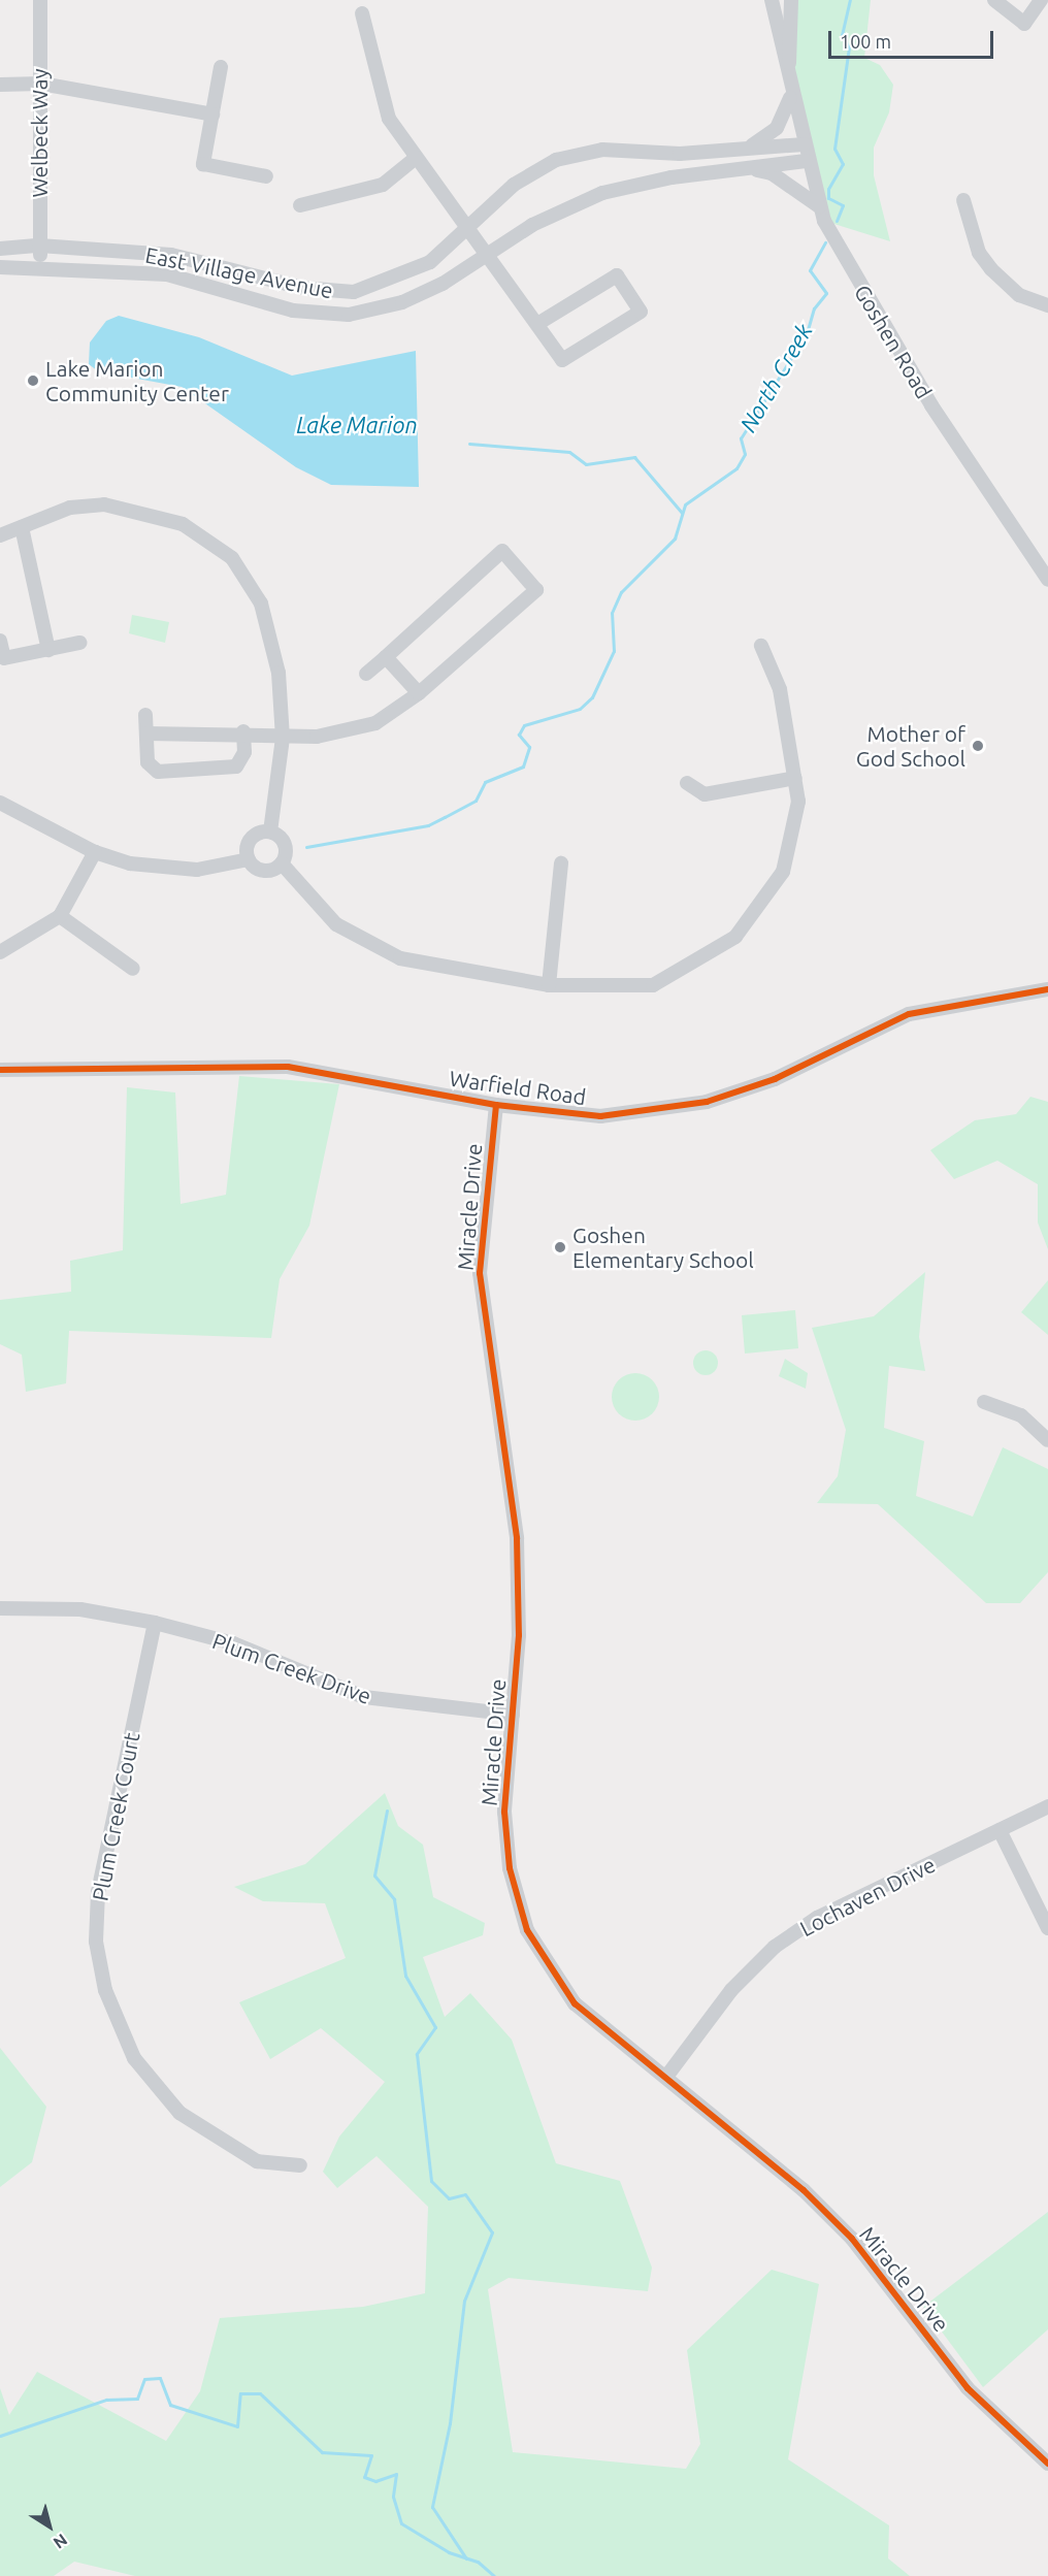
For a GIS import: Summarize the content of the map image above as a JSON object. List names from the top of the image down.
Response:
{
  "streets": {
    "street": [
      "Welbeck Way",
      "East Village Avenue",
      "Goshen Road",
      "Warfield Road",
      "Miracle Drive",
      "Plum Creek Drive",
      "Plum Creek Court",
      "Lochaven Drive"
    ]
  },
  "crossings": [
    ["Welbeck Way", "East Village Avenue"],
    ["East Village Avenue", "Goshen Road"],
    ["Warfield Road", "Miracle Drive"],
    ["Miracle Drive", "Plum Creek Drive"],
    ["Miracle Drive", "Lochaven Drive"],
    ["Plum Creek Drive", "Plum Creek Court"]
  ],
  "water": ["North Creek", "Lake Marion"],
  "places": ["Lake Marion Community Center", "Mother of God School", "Goshen Elementary School"],
  "scale_bar": "100 m",
  "north": "bottom right"
}
